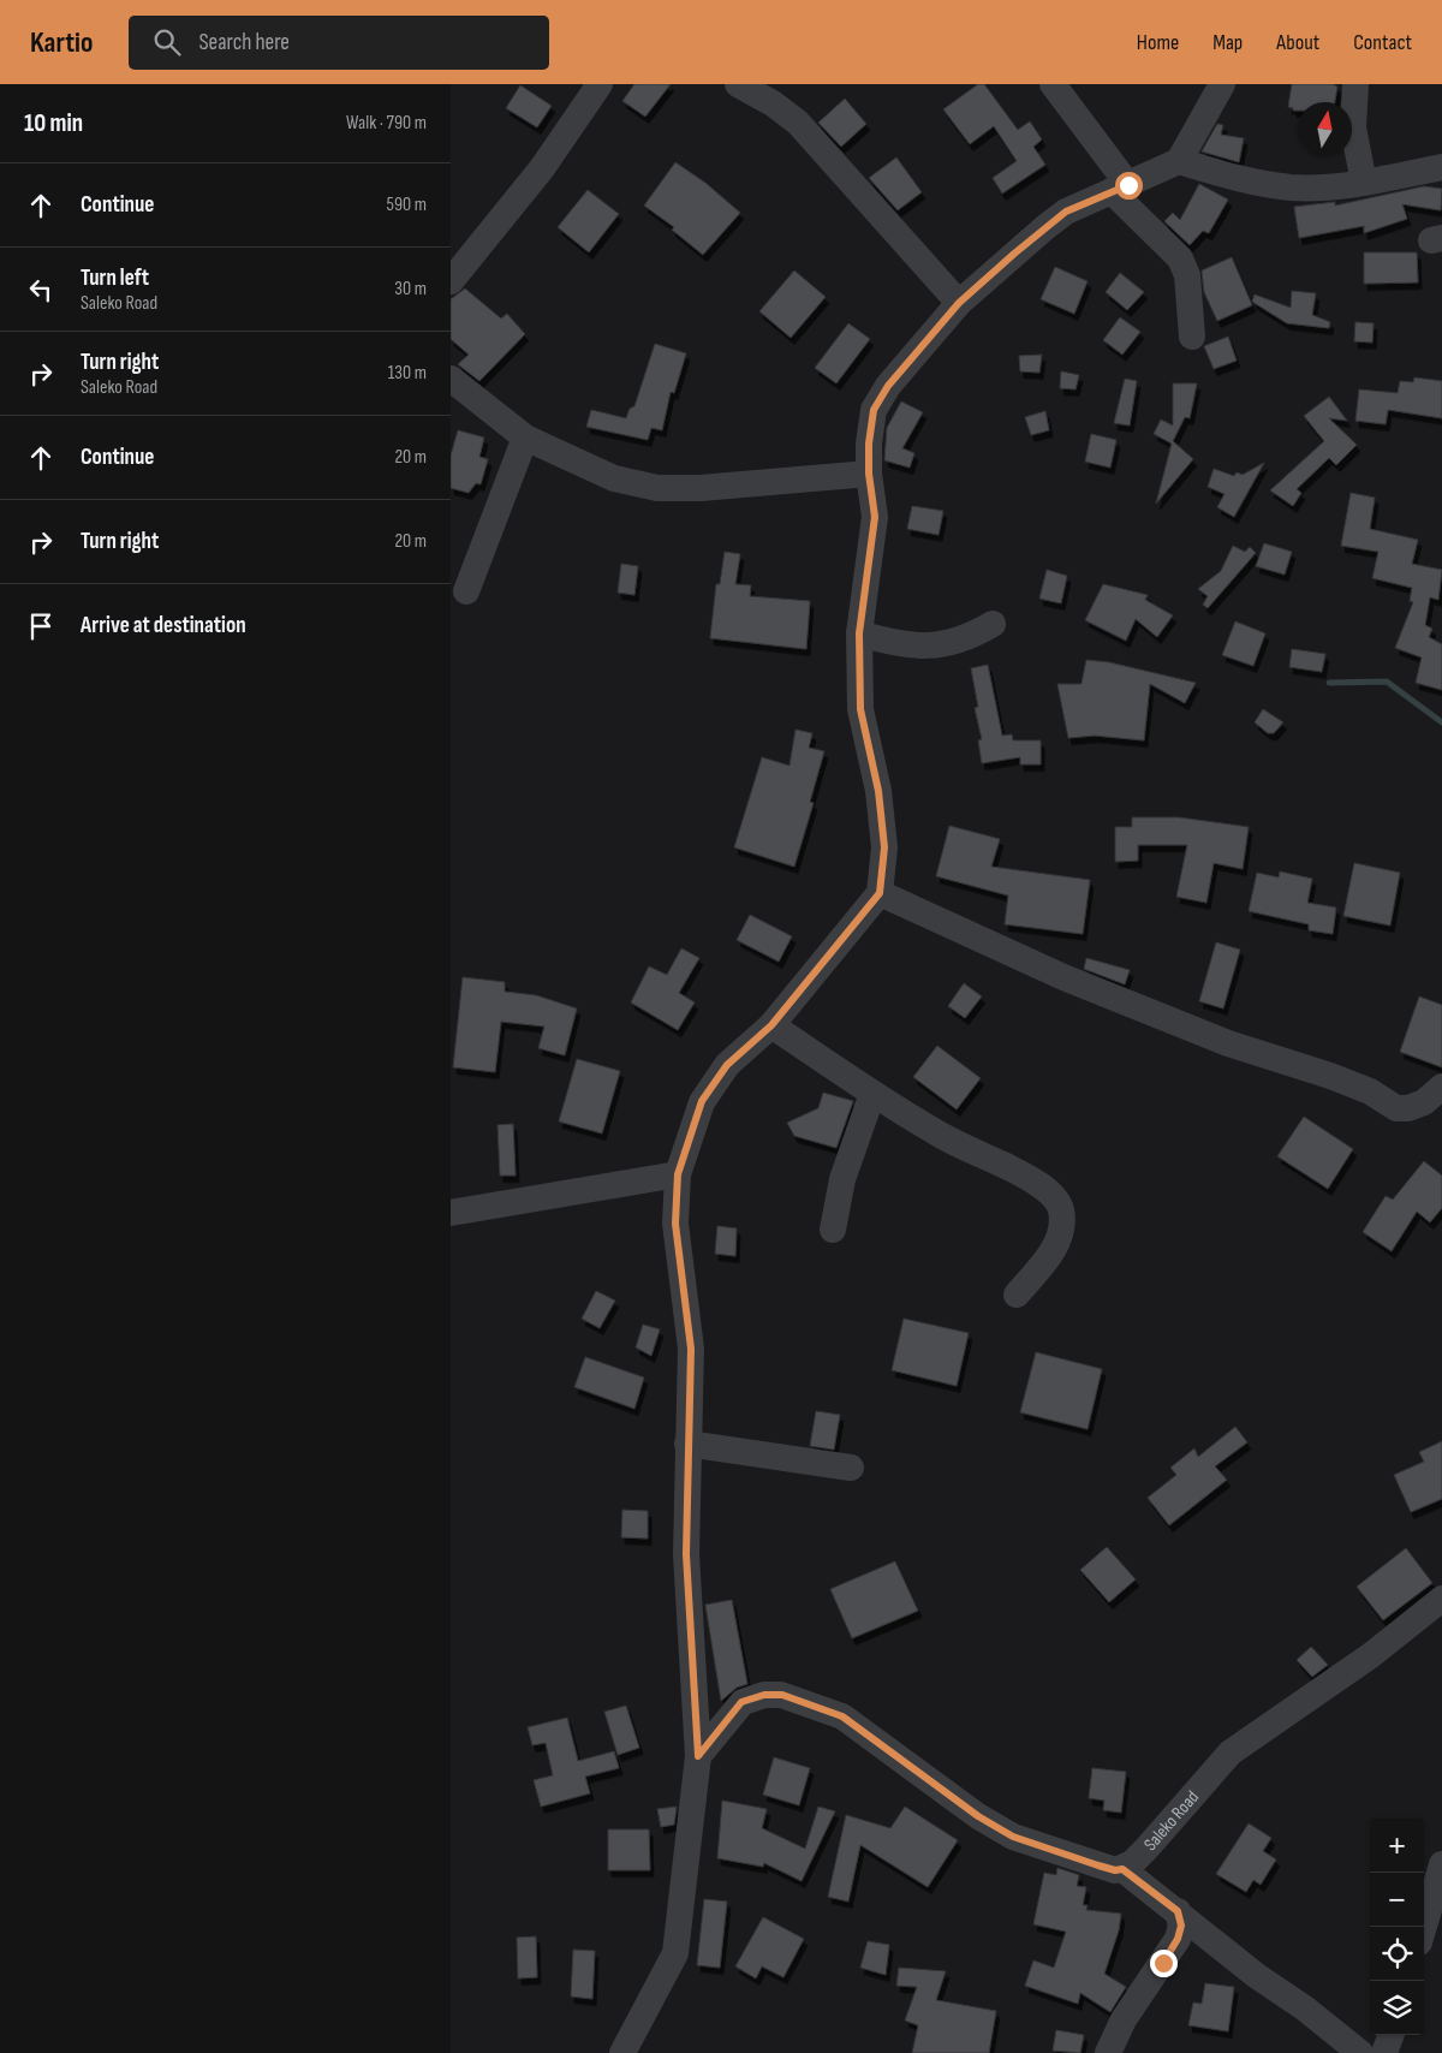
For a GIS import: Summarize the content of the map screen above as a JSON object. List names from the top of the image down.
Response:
{
  "streets": {
    "street": ["Saleko Road"]
  },
  "north": "top",
  "page": {
    "header": "Kartio",
    "search": "Search here",
    "nav": [
      "Home",
      "Map",
      "About",
      "Contact"
    ],
    "heading": ["10 min", "Walk · 790 m"],
    "list": [
      ["Continue", "590 m"],
      ["Turn left", "Saleko Road", "30 m"],
      ["Turn right", "Saleko Road", "130 m"],
      ["Continue", "20 m"],
      ["Turn right", "20 m"],
      "Arrive at destination"
    ],
    "map_buttons": ["+", "−"]
  }
}
